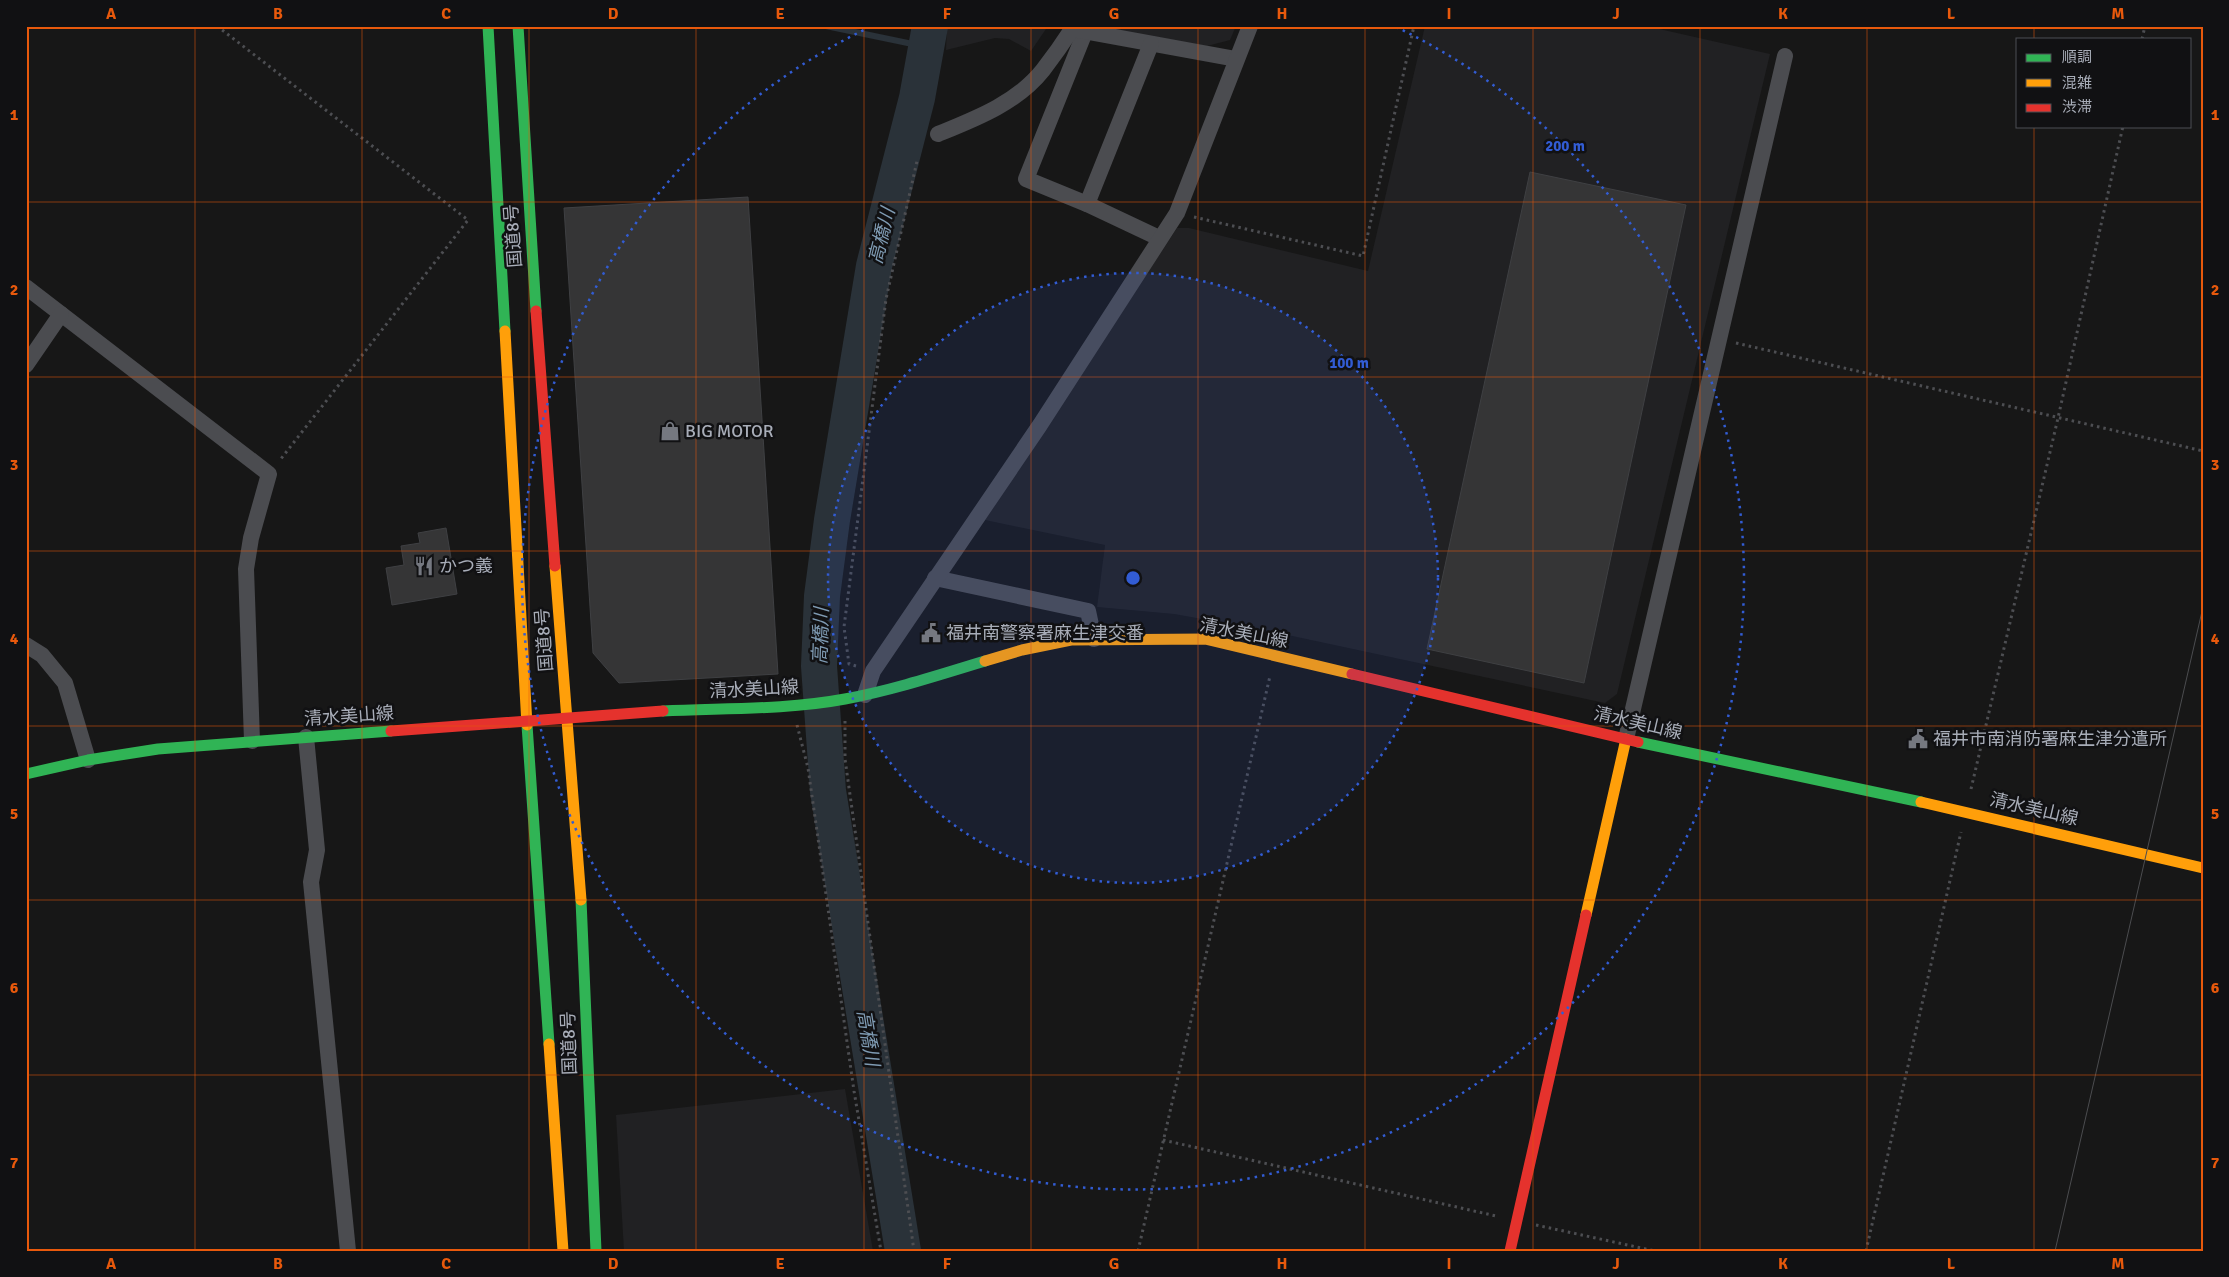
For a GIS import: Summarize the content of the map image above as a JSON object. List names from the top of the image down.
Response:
{
  "streets": {
    "main road": ["国道8号", "清水美山線"]
  },
  "crossings": [
    ["国道8号", "清水美山線"]
  ],
  "water": ["高橋川"],
  "places": {
    "shop": ["BIG MOTOR"],
    "restaurant": ["かつ義"],
    "public building": ["福井南警察署麻生津交番", "福井市南消防署麻生津分遣所"]
  },
  "legend": ["順調", "混雑", "渋滞"],
  "grid": {
    "columns": [
      "A",
      "B",
      "C",
      "D",
      "E",
      "F",
      "G",
      "H",
      "I",
      "J",
      "K",
      "L",
      "M"
    ],
    "rows": [
      "1",
      "2",
      "3",
      "4",
      "5",
      "6",
      "7"
    ]
  },
  "rings": ["200 m", "100 m"]
}
